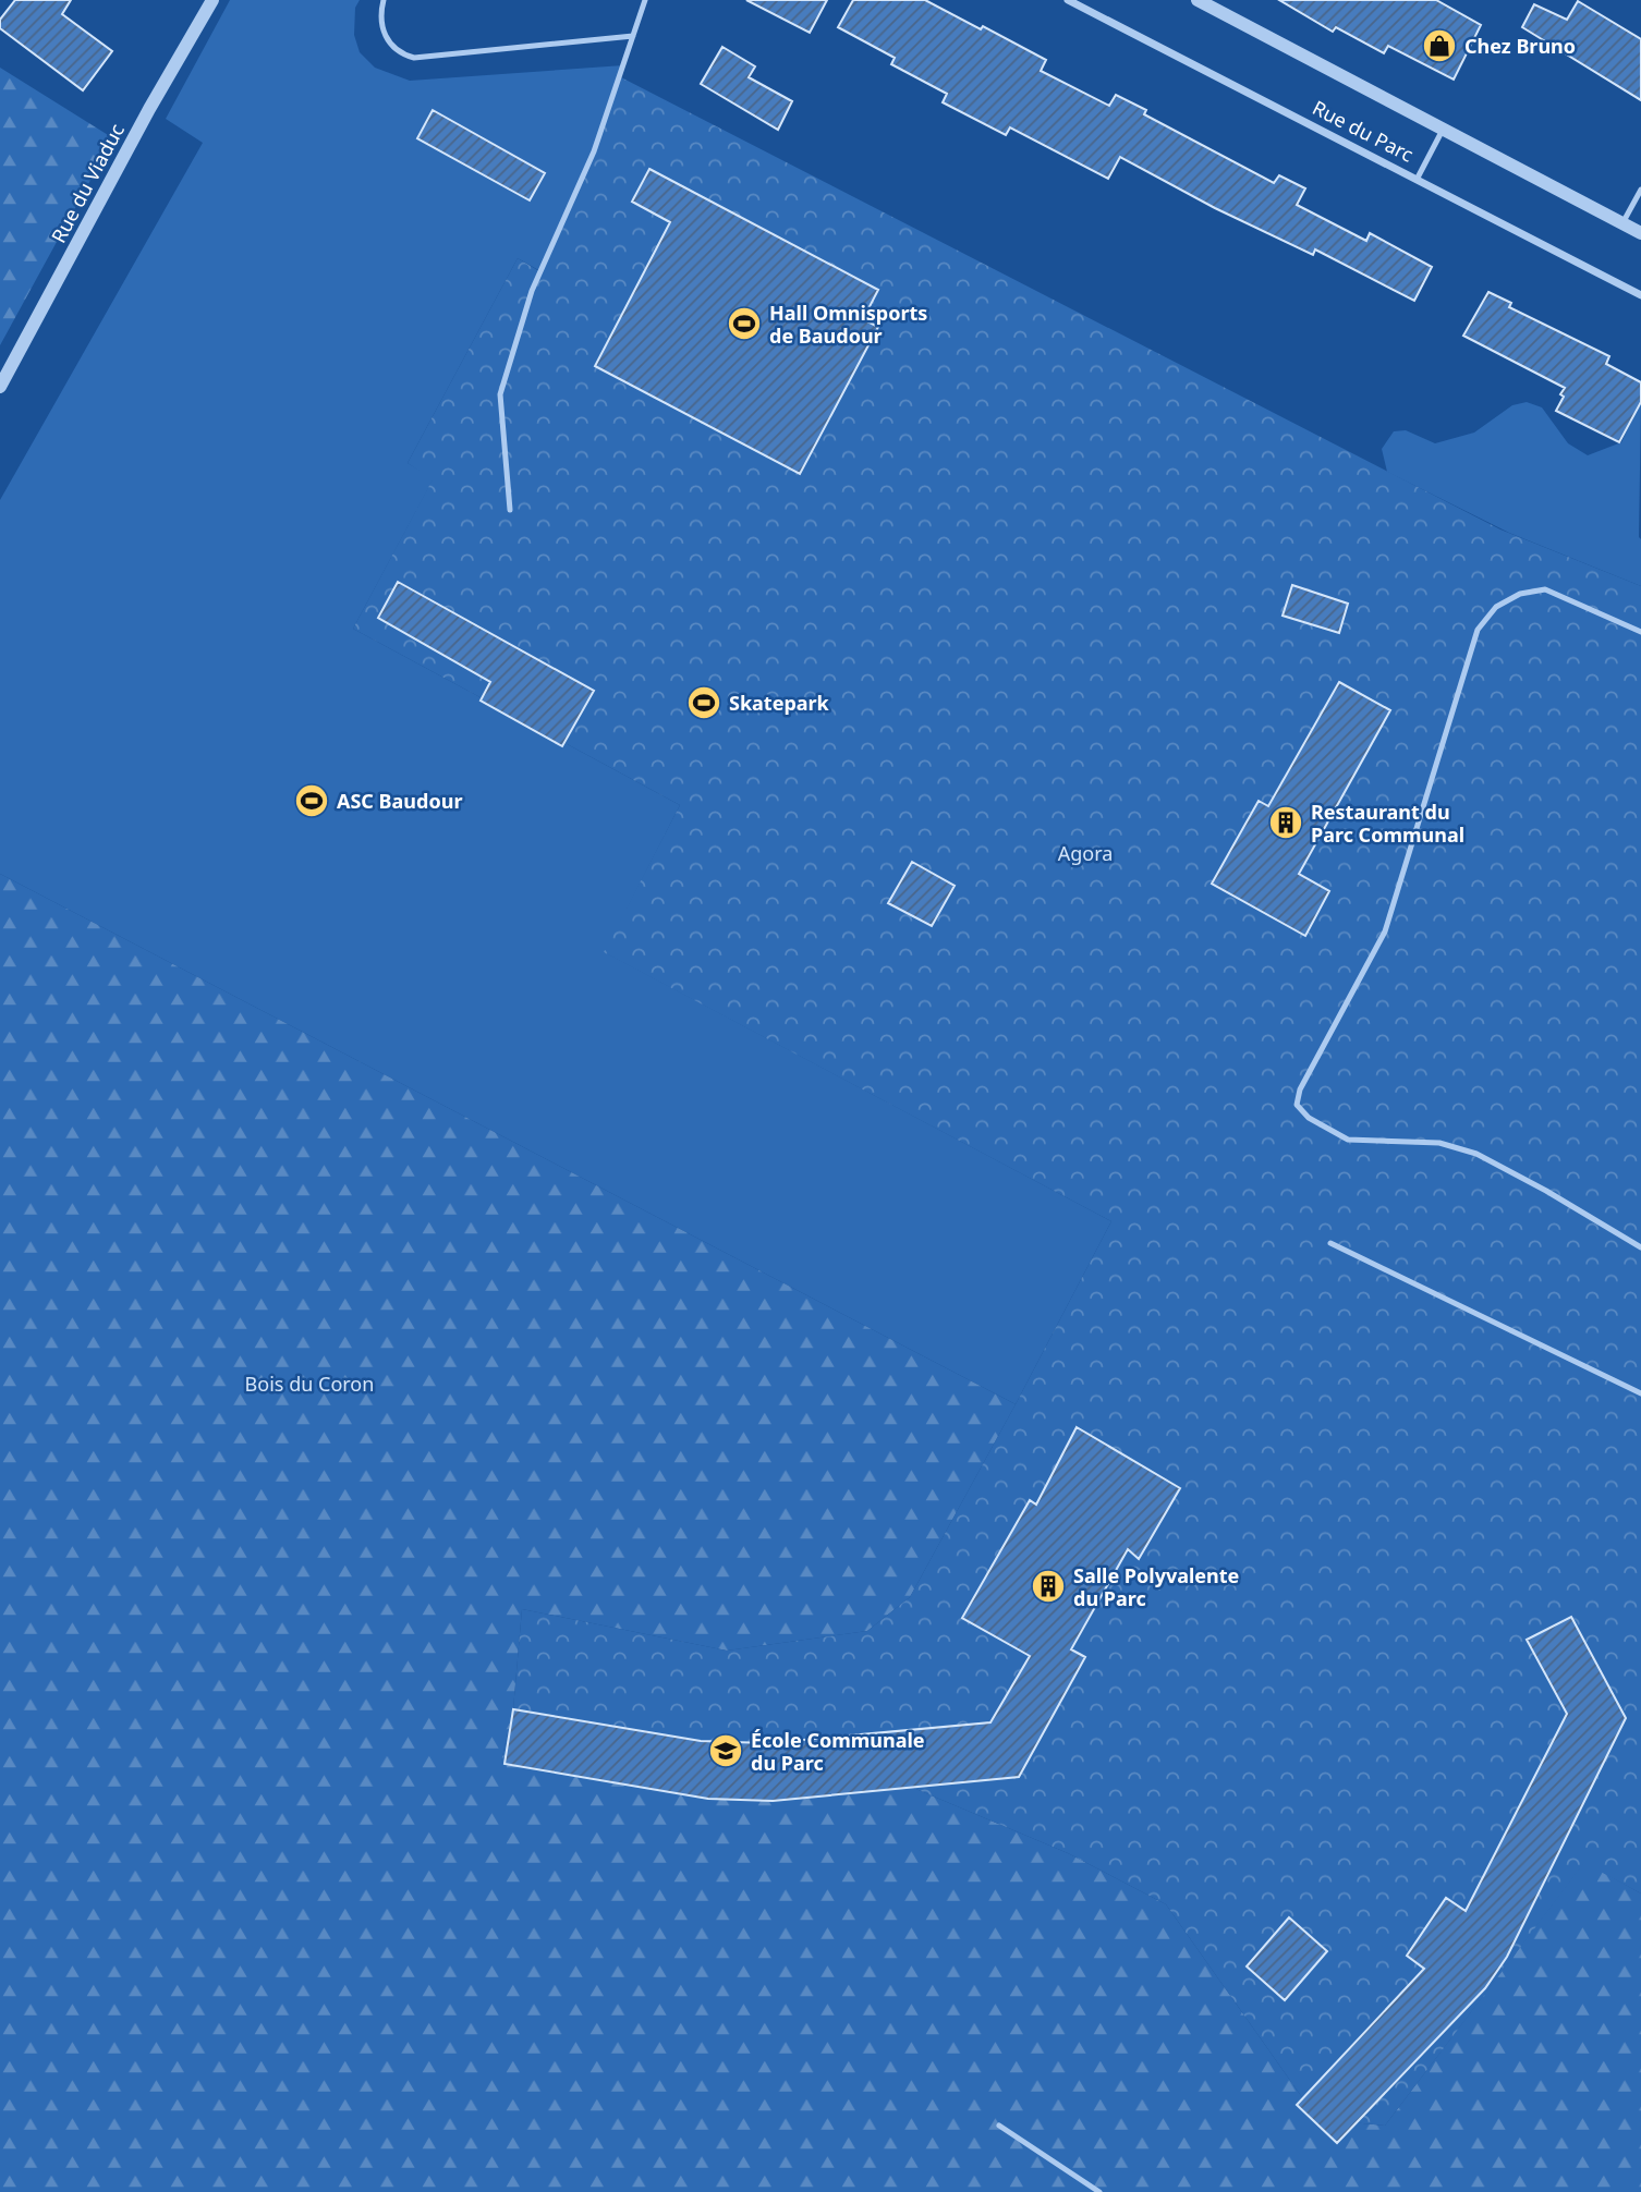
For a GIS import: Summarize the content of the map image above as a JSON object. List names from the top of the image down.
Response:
{
  "streets": {
    "street": ["Rue du Parc", "Rue du Viaduc"]
  },
  "parks": ["Agora", "Bois du Coron"],
  "places": {
    "shop": ["Chez Bruno"],
    "sports": ["Hall Omnisports de Baudour", "Skatepark", "ASC Baudour"],
    "building": ["Restaurant du Parc Communal", "Salle Polyvalente du Parc"],
    "school or university": ["École Communale du Parc"]
  }
}
